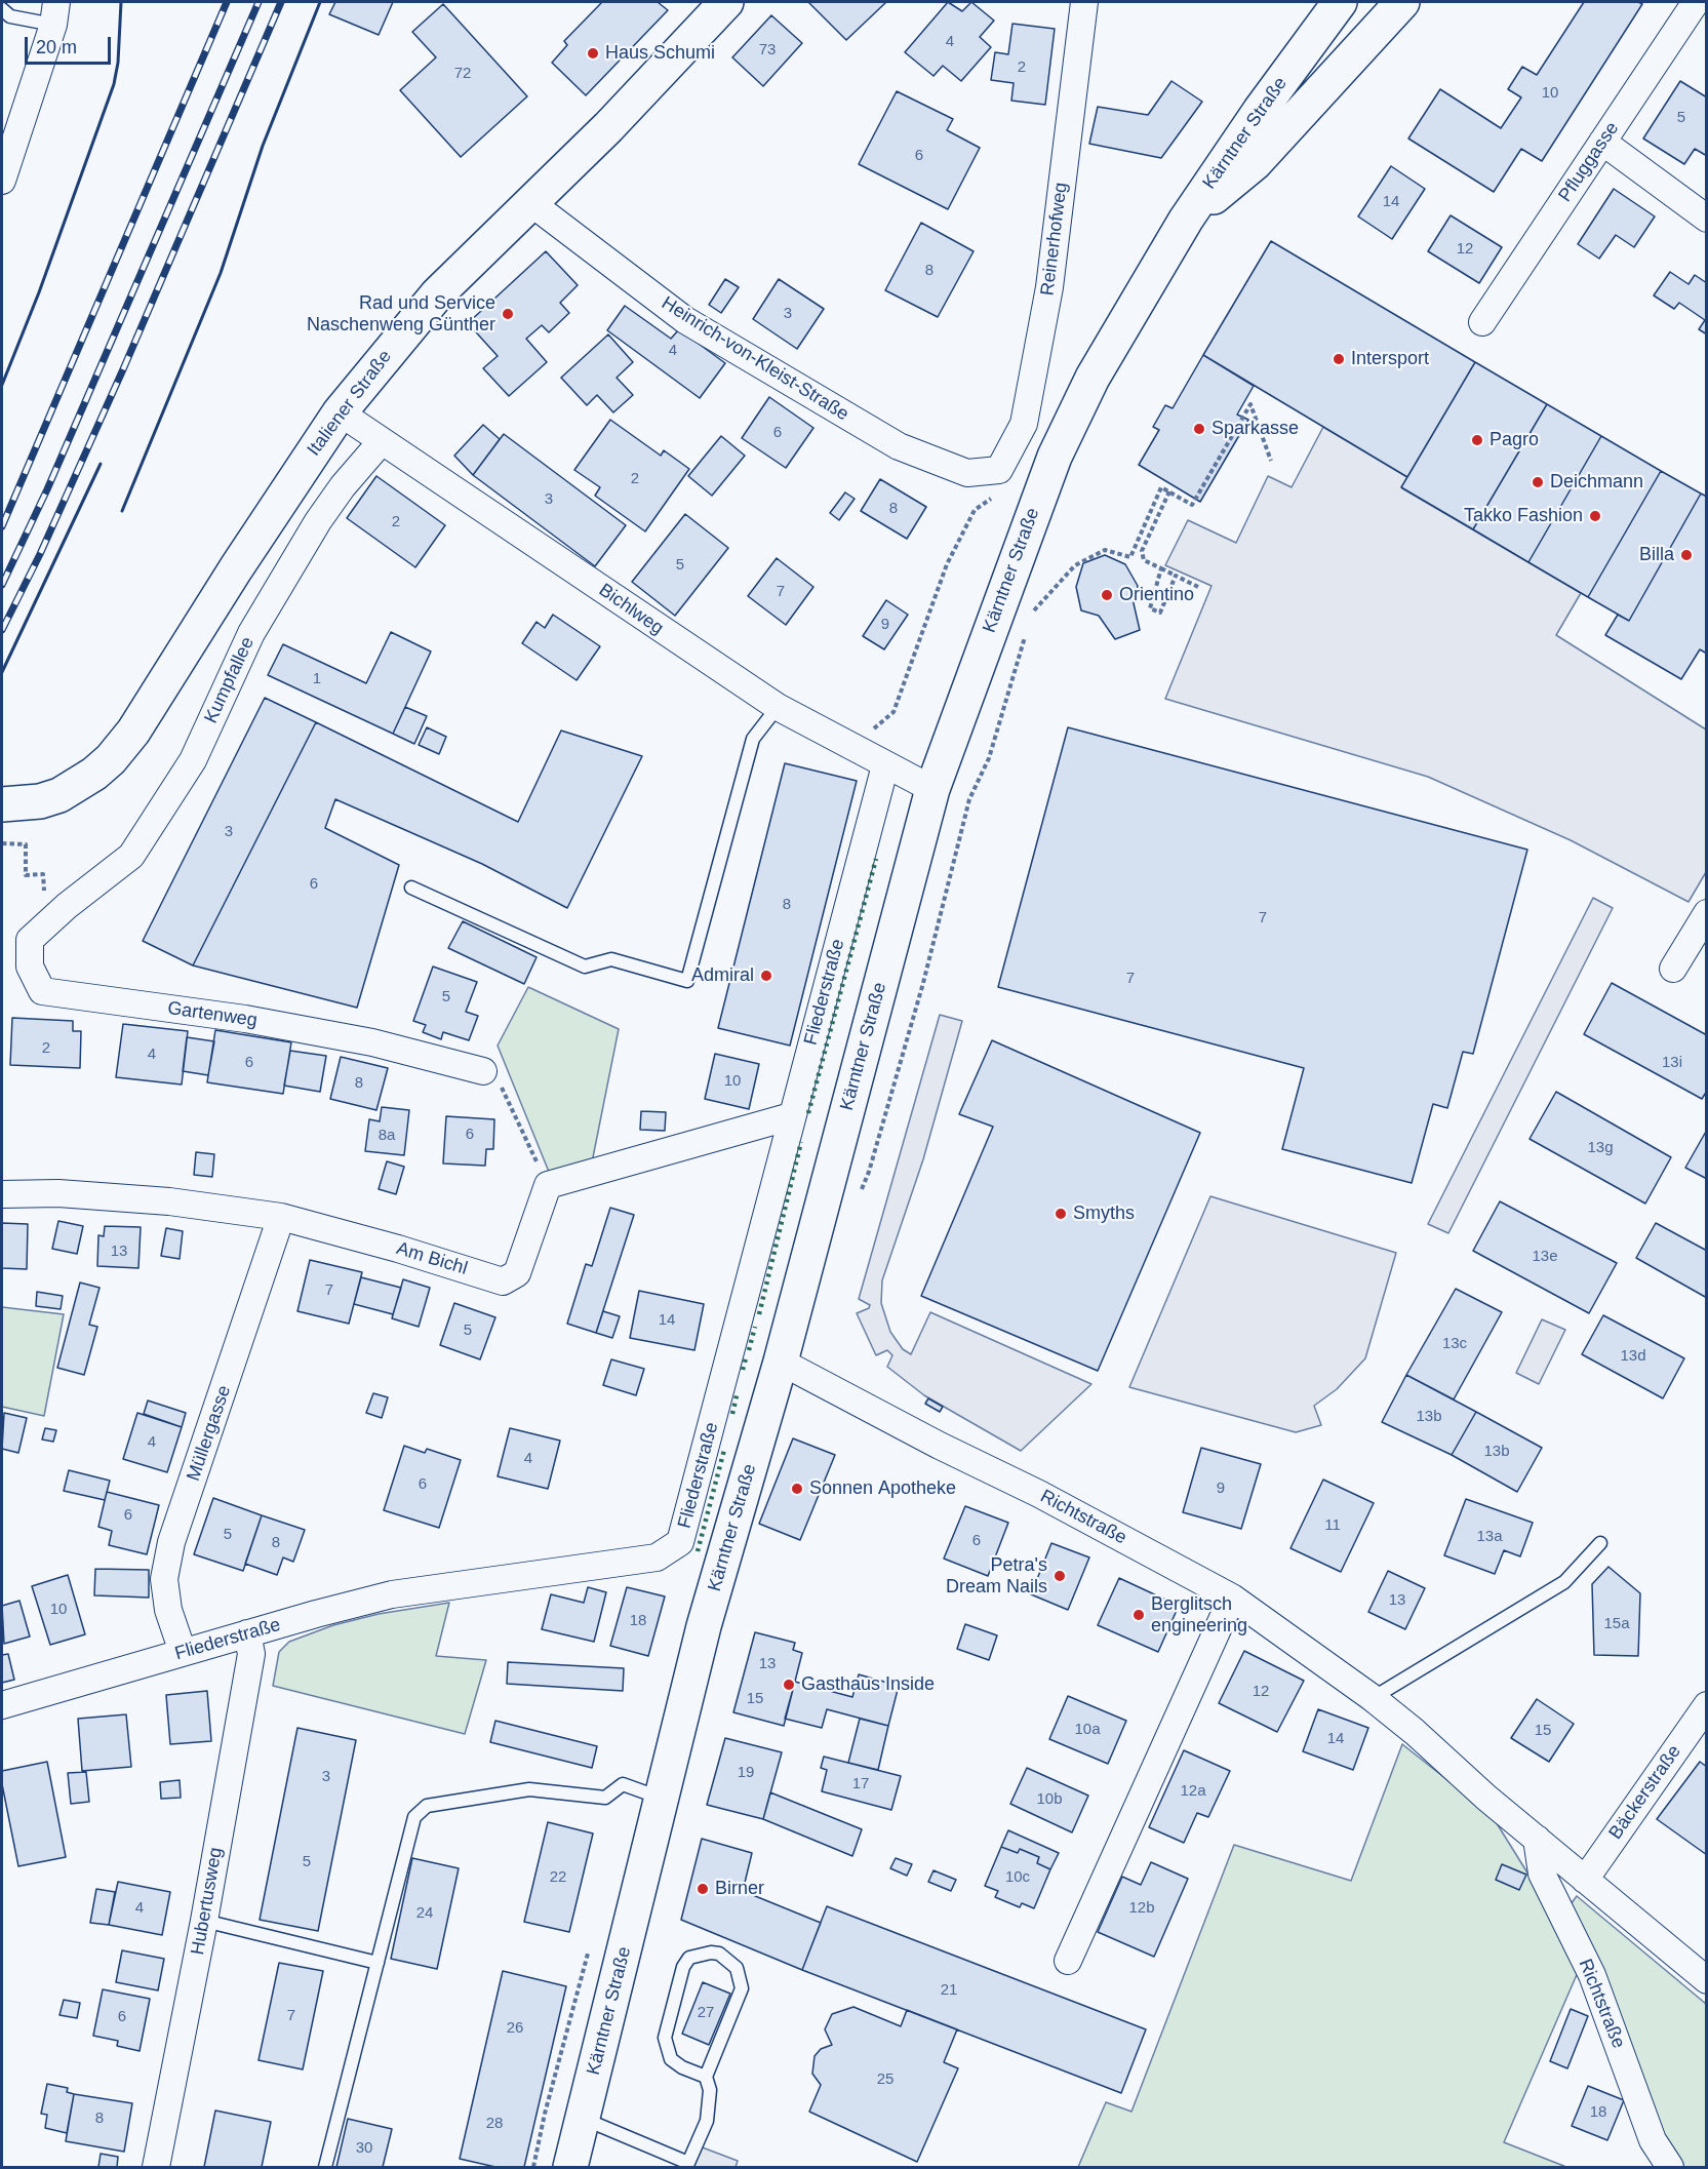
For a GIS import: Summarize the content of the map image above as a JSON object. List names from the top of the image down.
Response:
{
  "streets": {
    "main road": ["Kärntner Straße", "Italiener Straße"],
    "street": [
      "Pfluggasse",
      "Reinerhofweg",
      "Heinrich-von-Kleist-Straße",
      "Bichlweg",
      "Kumpfallee",
      "Fliederstraße",
      "Gartenweg",
      "Am Bichl",
      "Müllergasse",
      "Richtstraße",
      "Bäckerstraße",
      "Hubertusweg"
    ]
  },
  "crossings": [
    ["Kärntner Straße", "Bichlweg"],
    ["Kärntner Straße", "Richtstraße"],
    ["Reinerhofweg", "Heinrich-von-Kleist-Straße"],
    ["Heinrich-von-Kleist-Straße", "Italiener Straße"],
    ["Italiener Straße", "Bichlweg"],
    ["Bichlweg", "Kumpfallee"],
    ["Bichlweg", "Fliederstraße"],
    ["Kumpfallee", "Gartenweg"],
    ["Fliederstraße", "Müllergasse"],
    ["Fliederstraße", "Hubertusweg"],
    ["Am Bichl", "Müllergasse"],
    ["Richtstraße", "Bäckerstraße"]
  ],
  "places": [
    "Haus Schumi",
    "Rad und Service Naschenweng Günther",
    "Intersport",
    "Sparkasse",
    "Pagro",
    "Deichmann",
    "Takko Fashion",
    "Billa",
    "Orientino",
    "Admiral",
    "Smyths",
    "Sonnen Apotheke",
    "Petra's Dream Nails",
    "Berglitsch engineering",
    "Gasthaus Inside",
    "Birner"
  ],
  "house_numbers": [
    "4",
    "73",
    "2",
    "72",
    "10",
    "5",
    "6",
    "14",
    "12",
    "8",
    "3",
    "4",
    "6",
    "2",
    "3",
    "8",
    "2",
    "5",
    "7",
    "9",
    "1",
    "3",
    "6",
    "8",
    "7",
    "7",
    "5",
    "2",
    "4",
    "6",
    "13i",
    "10",
    "8",
    "6",
    "8a",
    "13g",
    "13",
    "13e",
    "7",
    "14",
    "5",
    "13c",
    "13d",
    "13b",
    "4",
    "13b",
    "4",
    "6",
    "9",
    "6",
    "11",
    "5",
    "13a",
    "6",
    "8",
    "13",
    "10",
    "18",
    "15a",
    "13",
    "12",
    "15",
    "10a",
    "15",
    "14",
    "19",
    "3",
    "17",
    "12a",
    "10b",
    "5",
    "22",
    "10c",
    "4",
    "12b",
    "24",
    "21",
    "27",
    "7",
    "6",
    "26",
    "25",
    "18",
    "8",
    "28",
    "30"
  ],
  "scale_bar": "20 m"
}
